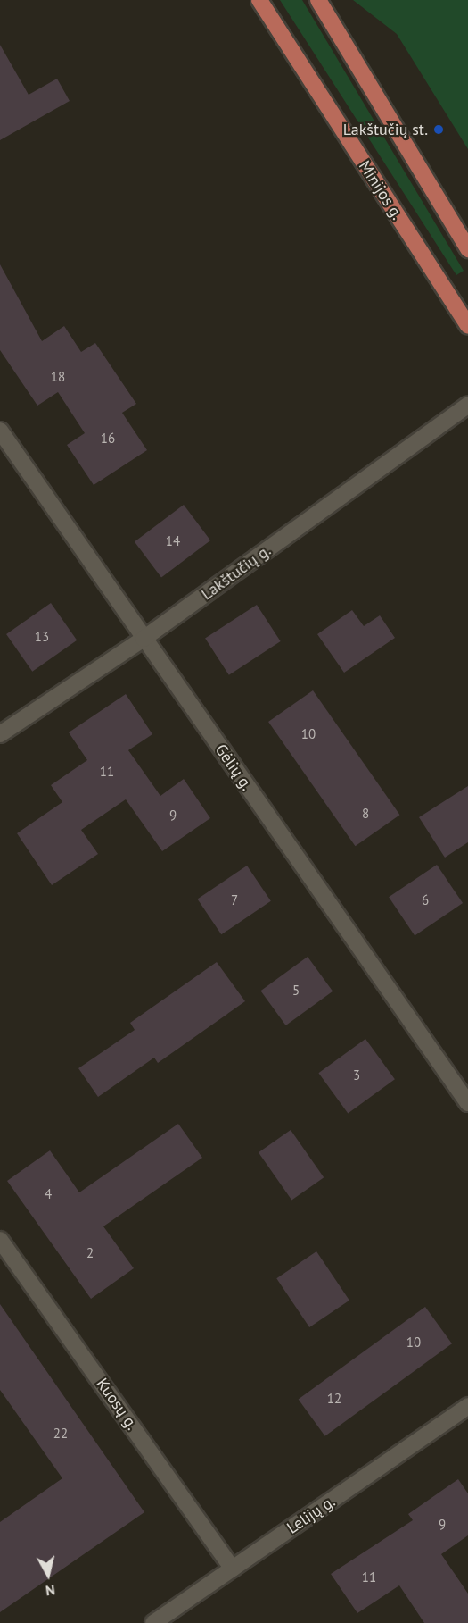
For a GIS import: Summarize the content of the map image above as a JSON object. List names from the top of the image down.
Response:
{
  "streets": {
    "main road": ["Minijos g."],
    "street": [
      "Lakštučių g.",
      "Gėlių g.",
      "Kuosų g.",
      "Lelijų g."
    ]
  },
  "crossings": [
    ["Lakštučių g.", "Gėlių g."],
    ["Kuosų g.", "Lelijų g."]
  ],
  "places": ["Lakštučių st."],
  "house_numbers": [
    "18",
    "16",
    "14",
    "13",
    "10",
    "11",
    "8",
    "9",
    "7",
    "6",
    "5",
    "3",
    "4",
    "2",
    "10",
    "12",
    "22",
    "9",
    "11"
  ],
  "north": "bottom"
}
